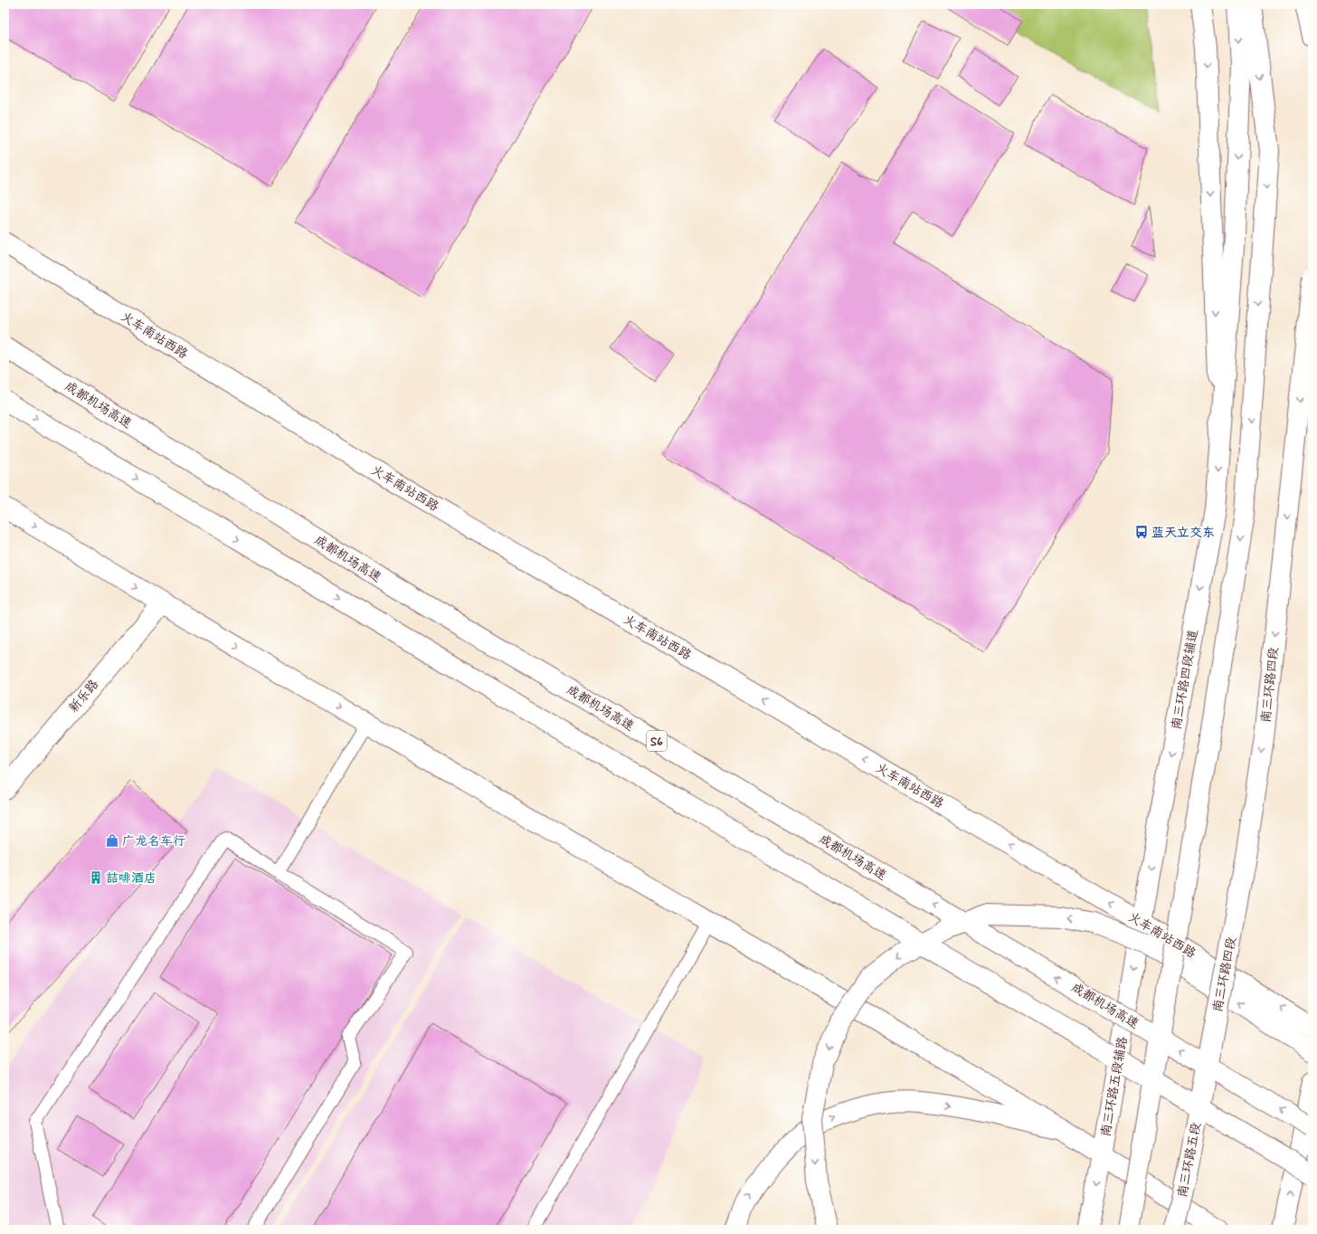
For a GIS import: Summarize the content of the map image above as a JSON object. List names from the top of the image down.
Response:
{
  "streets": {
    "main road": [
      "火车南站西路",
      "成都机场高速",
      "南三环路四段辅道",
      "南三环路四段",
      "新乐路",
      "S6",
      "南三环路五段辅路",
      "南三环路五段"
    ]
  },
  "crossings": [
    ["火车南站西路", "南三环路四段辅道"],
    ["火车南站西路", "南三环路五段辅路"],
    ["南三环路四段辅道", "南三环路五段辅路"],
    ["南三环路四段", "南三环路五段"]
  ],
  "places": {
    "bus stop": ["蓝天立交东"],
    "shop": ["广龙名车行"],
    "building": ["喆啡酒店"]
  }
}
